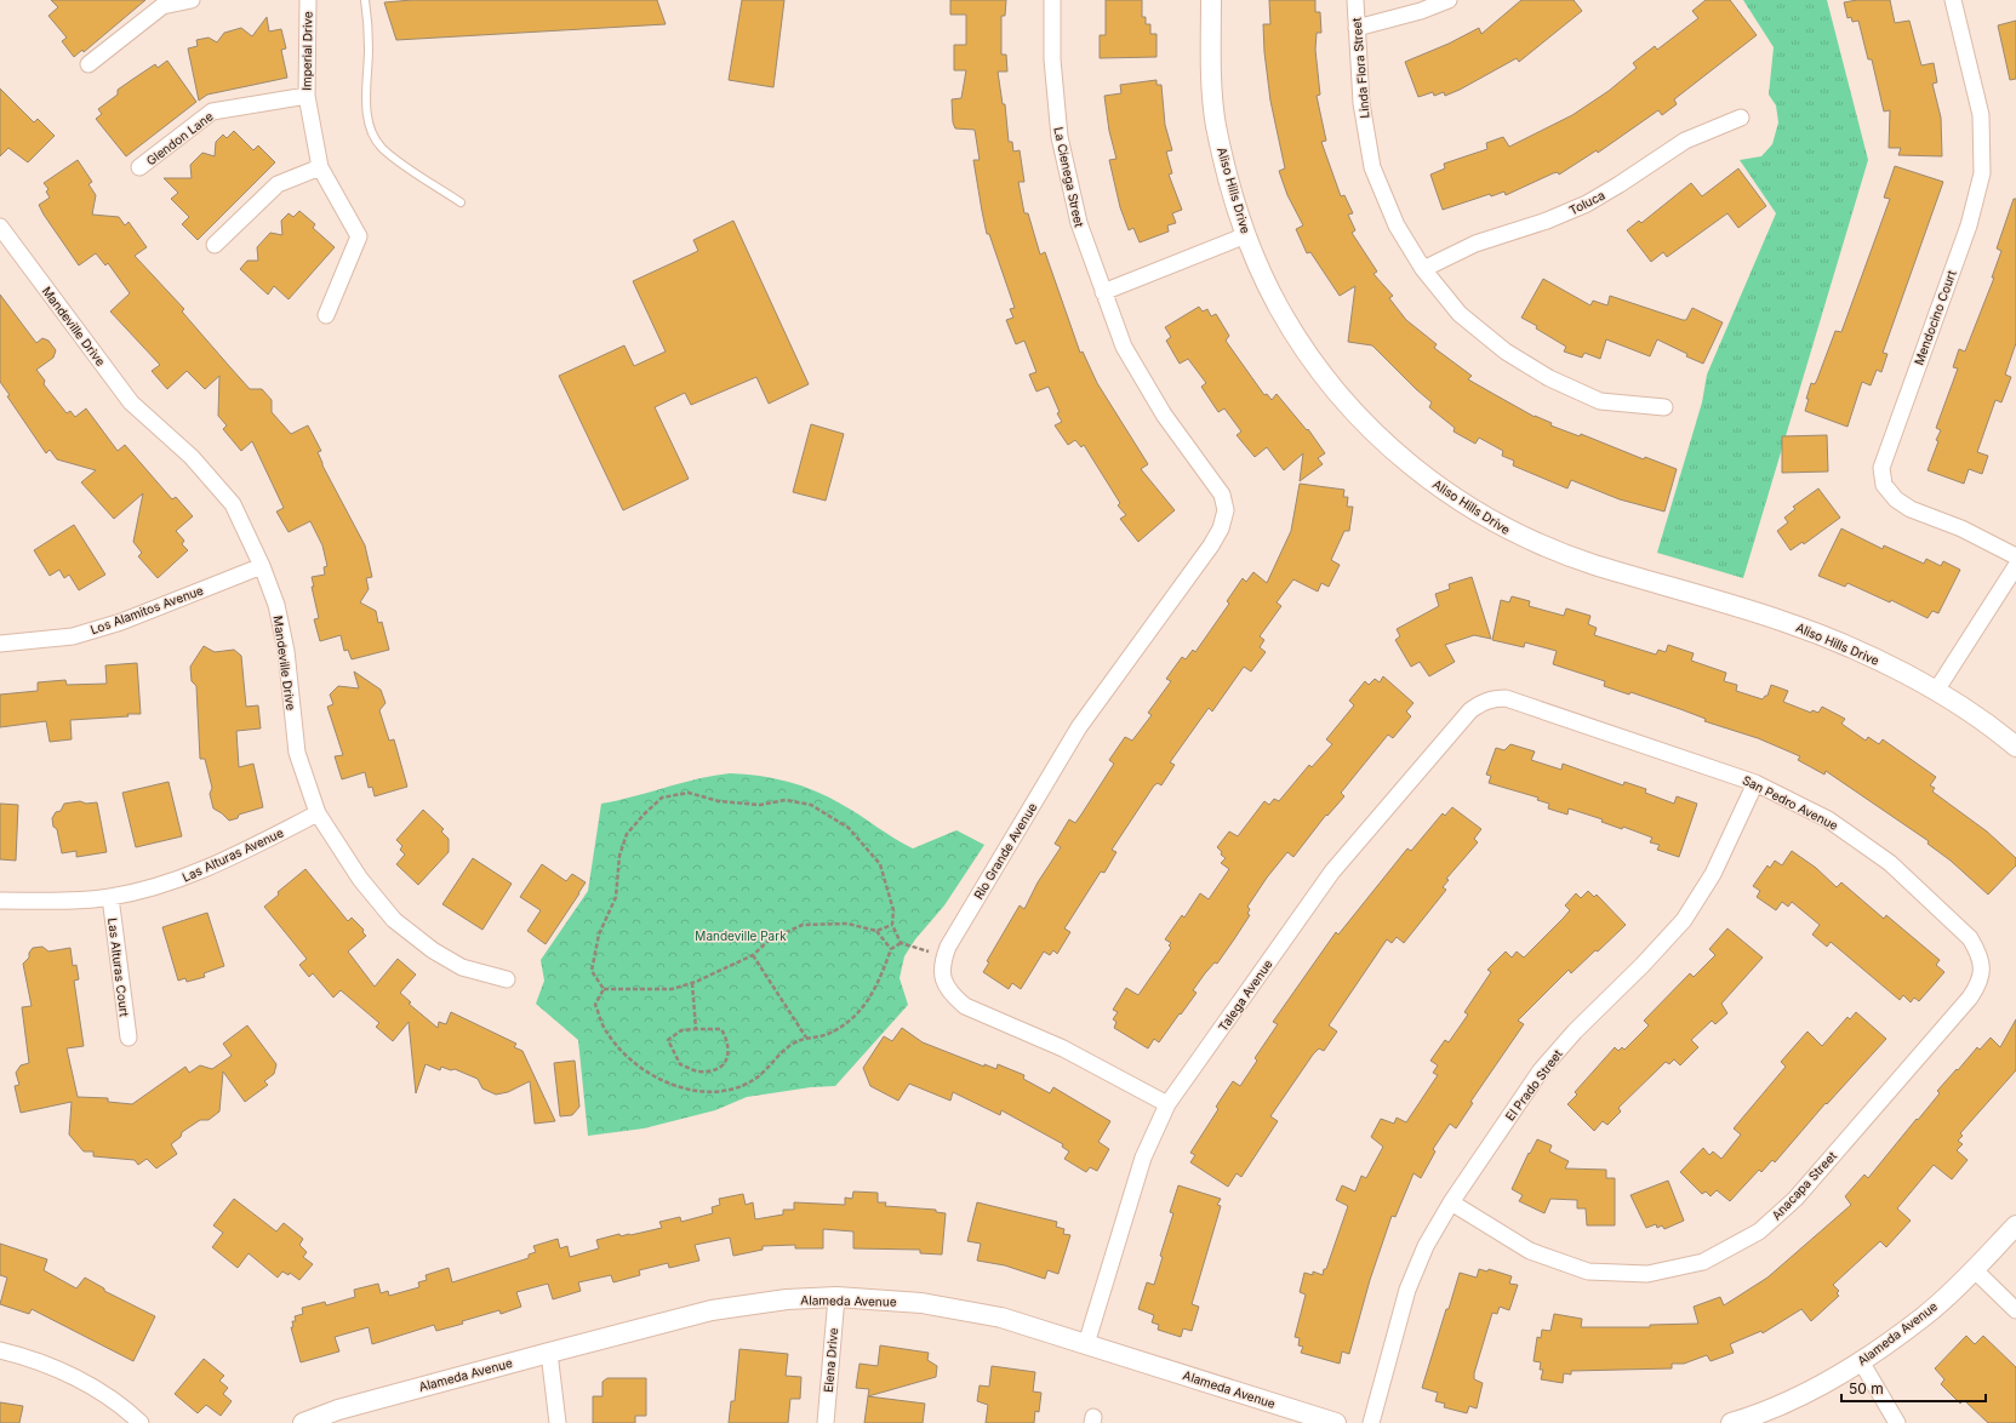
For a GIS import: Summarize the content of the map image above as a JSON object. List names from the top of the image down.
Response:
{
  "streets": {
    "street": [
      "Imperial Drive",
      "Linda Flora Street",
      "Glendon Lane",
      "La Cienega Street",
      "Aliso Hills Drive",
      "Toluca",
      "Mendocino Court",
      "Mandeville Drive",
      "Los Alamitos Avenue",
      "San Pedro Avenue",
      "Rio Grande Avenue",
      "Las Alturas Avenue",
      "Las Alturas Court",
      "Talega Avenue",
      "El Prado Street",
      "Anacapa Street",
      "Alameda Avenue",
      "Elena Drive"
    ]
  },
  "crossings": [
    ["Imperial Drive", "Glendon Lane"],
    ["Linda Flora Street", "Toluca"],
    ["La Cienega Street", "Rio Grande Avenue"],
    ["Mandeville Drive", "Los Alamitos Avenue"],
    ["Mandeville Drive", "Las Alturas Avenue"],
    ["San Pedro Avenue", "Talega Avenue"],
    ["San Pedro Avenue", "El Prado Street"],
    ["San Pedro Avenue", "Anacapa Street"],
    ["Rio Grande Avenue", "Talega Avenue"],
    ["Las Alturas Avenue", "Las Alturas Court"],
    ["Talega Avenue", "Alameda Avenue"],
    ["El Prado Street", "Anacapa Street"],
    ["Alameda Avenue", "Elena Drive"]
  ],
  "parks": ["Mandeville Park"],
  "scale_bar": "50 m"
}
